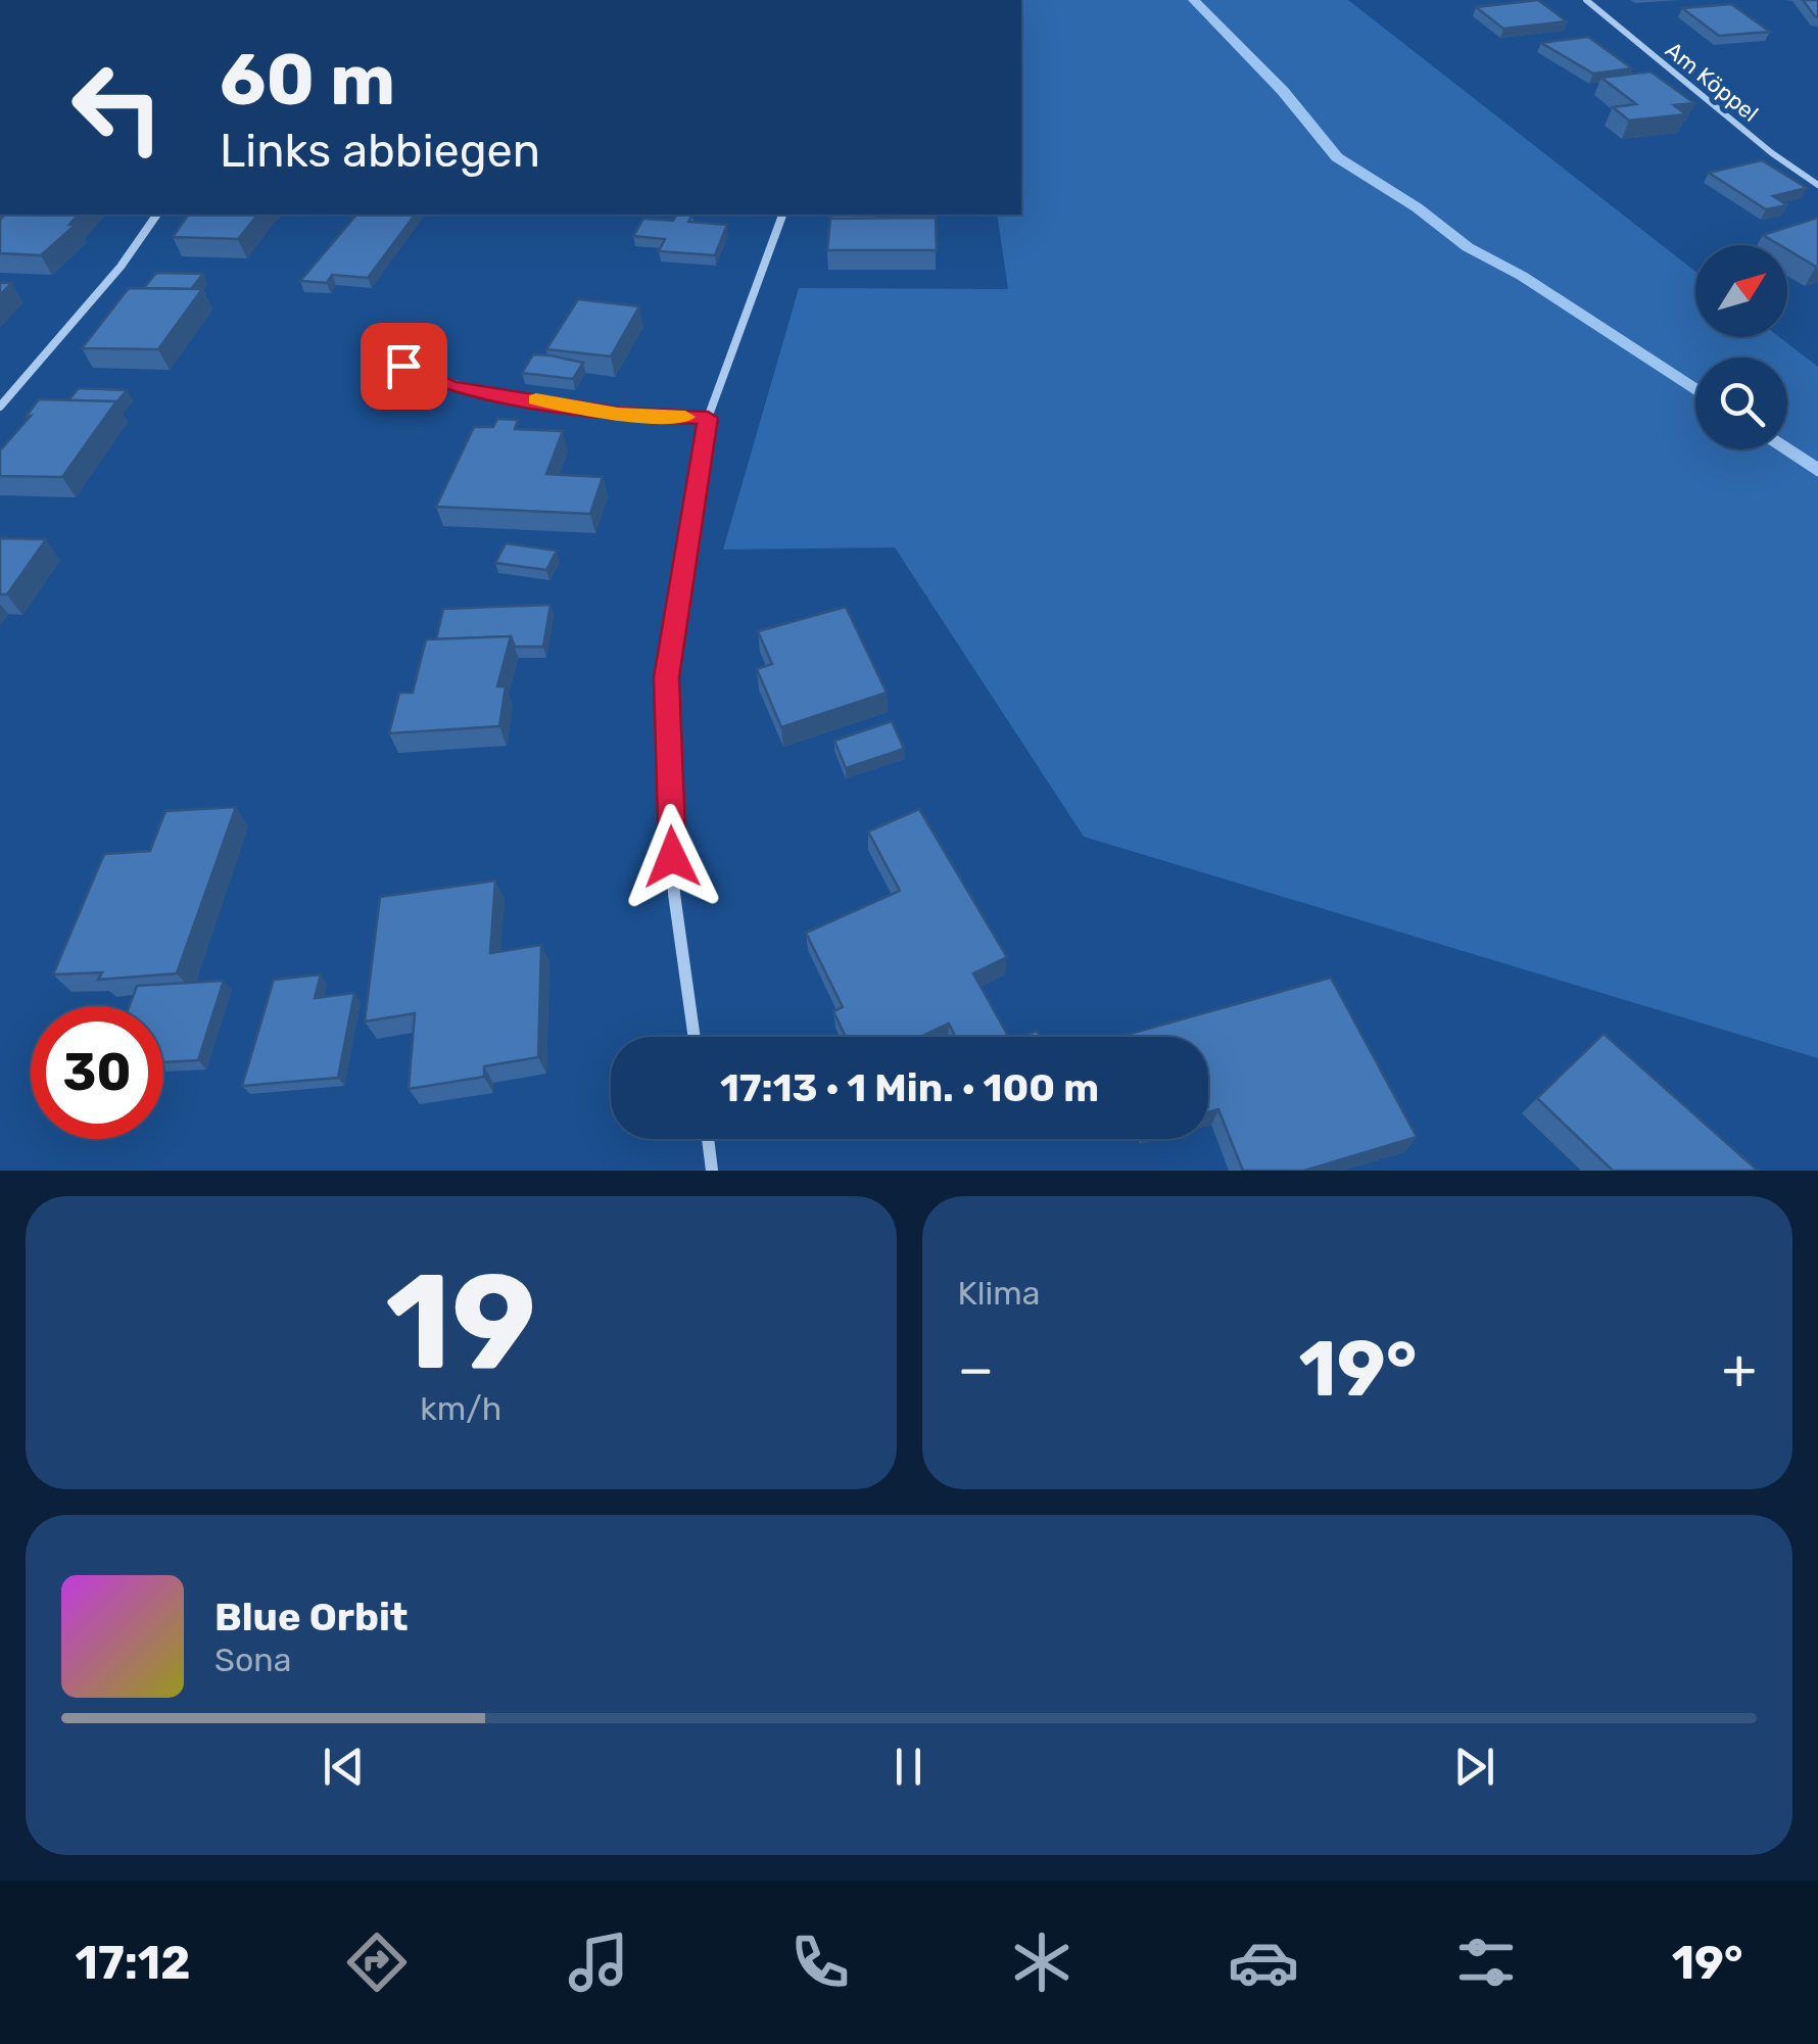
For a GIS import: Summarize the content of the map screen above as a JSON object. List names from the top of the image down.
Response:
{
  "streets": {
    "street": ["Am Köppel"]
  },
  "north": "top right",
  "page": {
    "turn": ["60 m", "Links abbiegen"],
    "limit": "30",
    "trip": "17:13 · 1 Min. · 100 m",
    "tile": [
      ["19", "km/h"],
      "Klima"
    ],
    "heat": ["−", "19°", "+"],
    "song": ["Blue Orbit", "Sona"],
    "tabs": ["17:12", "19°"]
  }
}
